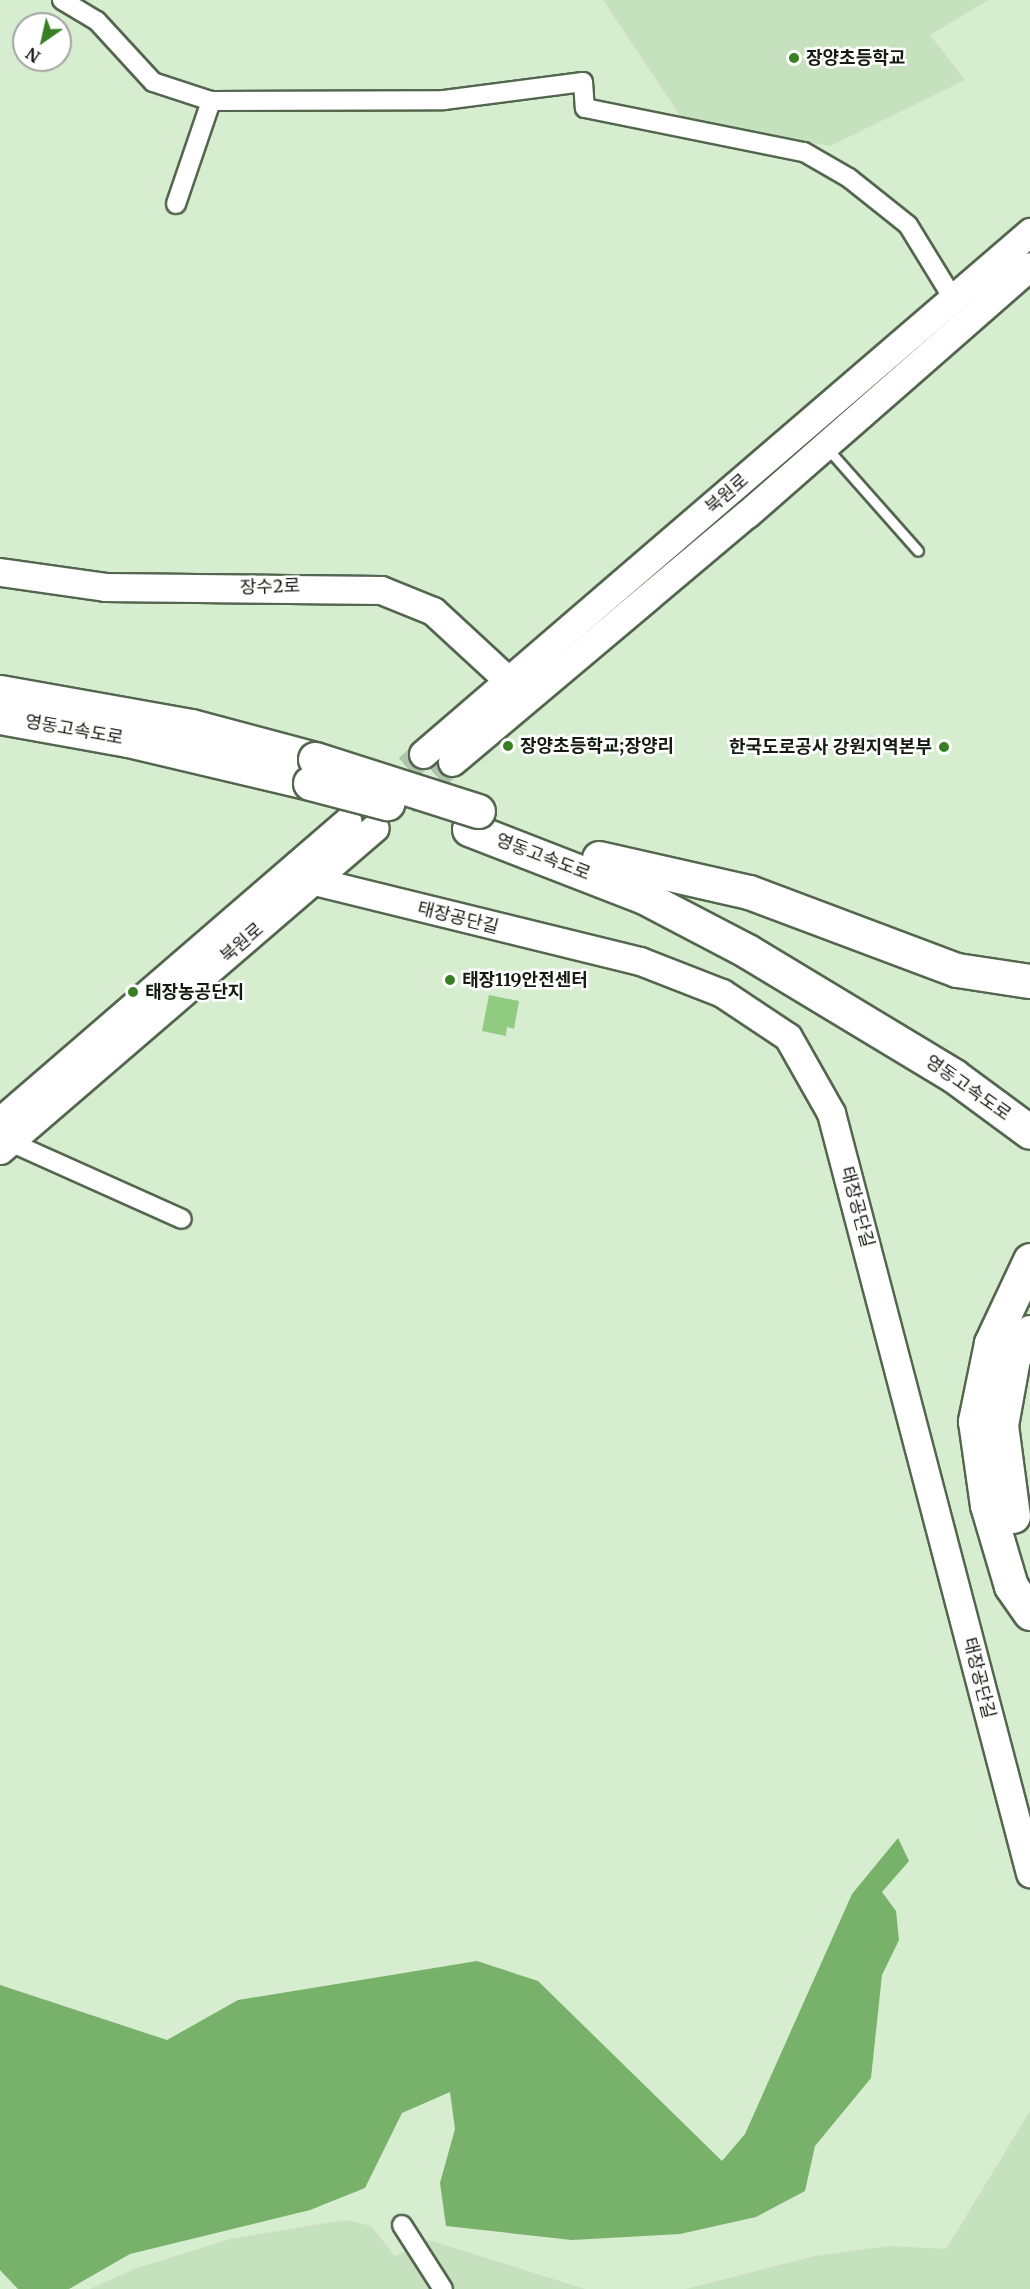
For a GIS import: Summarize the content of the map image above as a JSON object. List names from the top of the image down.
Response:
{
  "streets": {
    "highway": ["영동고속도로"],
    "street": ["북원로", "장수2로", "태장공단길"]
  },
  "crossings": [
    ["북원로", "장수2로"],
    ["북원로", "태장공단길"]
  ],
  "places": [
    "장양초등학교",
    "장양초등학교;장양리",
    "한국도로공사 강원지역본부",
    "태장119안전센터",
    "태장농공단지"
  ],
  "north": "bottom left"
}
